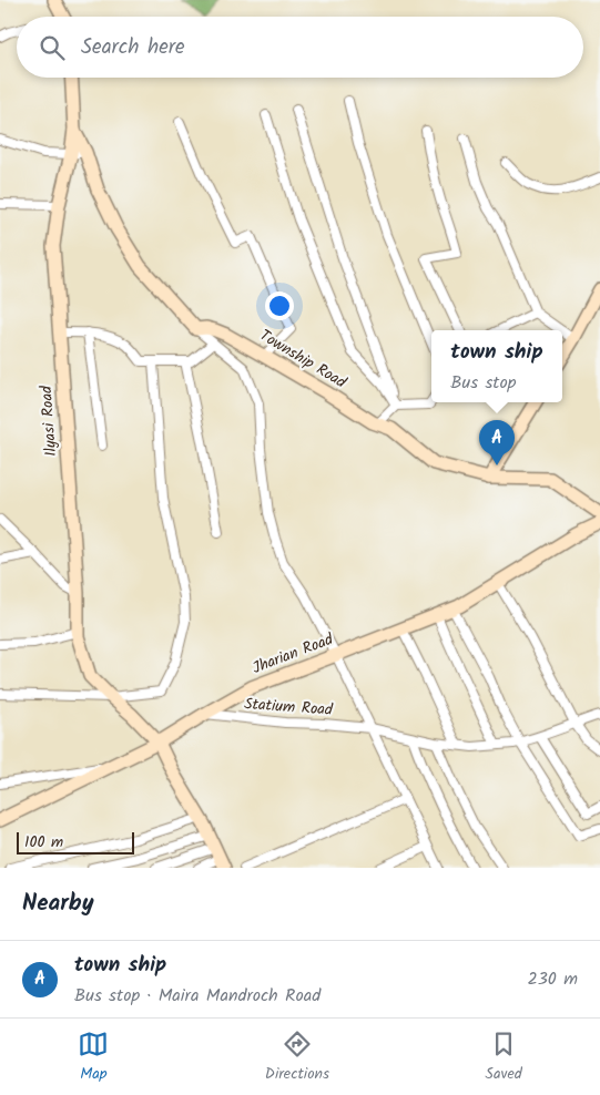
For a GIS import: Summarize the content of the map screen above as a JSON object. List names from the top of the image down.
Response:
{
  "streets": {
    "street": [
      "Township Road",
      "Ilyasi Road",
      "Jharian Road",
      "Statium Road"
    ]
  },
  "crossings": [
    ["Ilyasi Road", "Jharian Road"],
    ["Jharian Road", "Statium Road"]
  ],
  "scale_bar": "100 m",
  "page": {
    "search": "Search here",
    "popup": ["town ship", "Bus stop"],
    "pins": "A",
    "scale": "100 m",
    "heading": "Nearby",
    "list": [
      {
        "mark": "A",
        "name": "town ship",
        "note": "Bus stop · Maira Mandroch Road",
        "value": "230 m"
      }
    ],
    "nav": ["Map", "Directions", "Saved"]
  }
}
